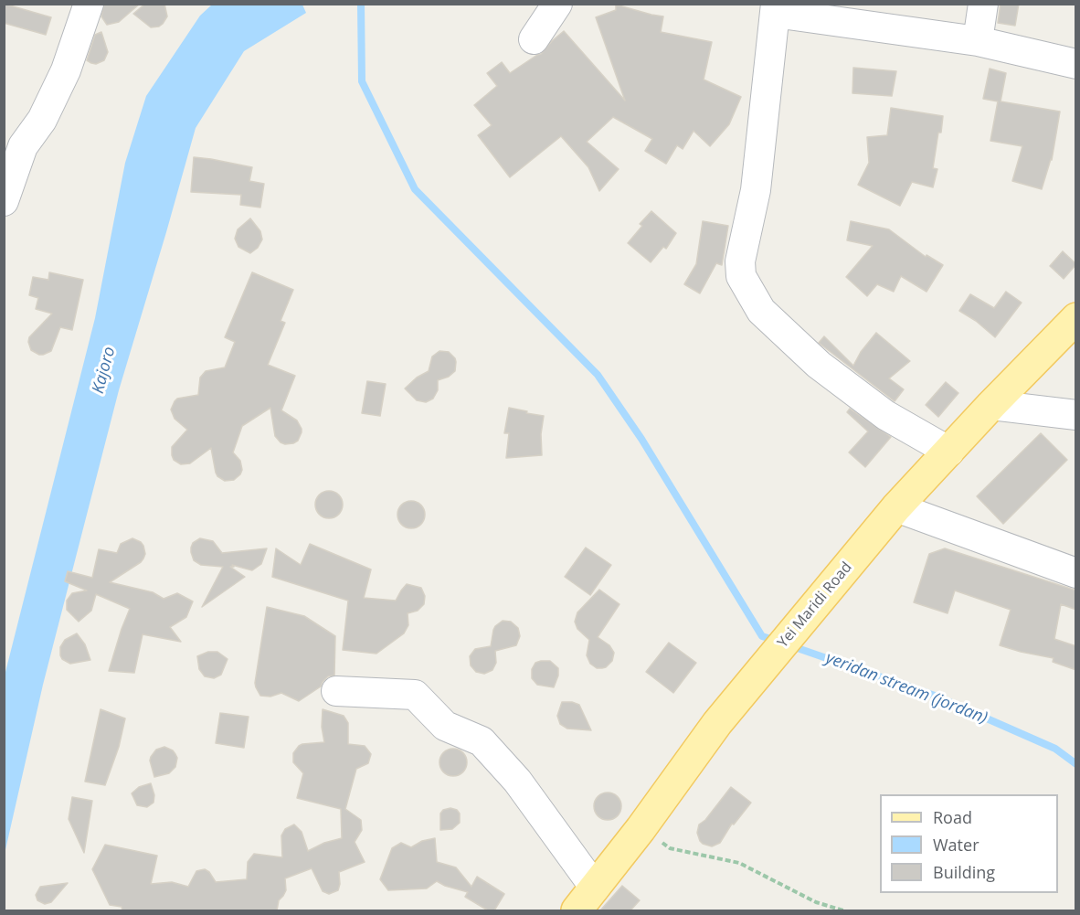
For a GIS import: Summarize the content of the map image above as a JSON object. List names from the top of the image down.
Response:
{
  "streets": {
    "main road": ["Yei Maridi Road"]
  },
  "water": ["Kajoro", "yeridan stream (jordan)"],
  "legend": ["Road", "Water", "Building"]
}
